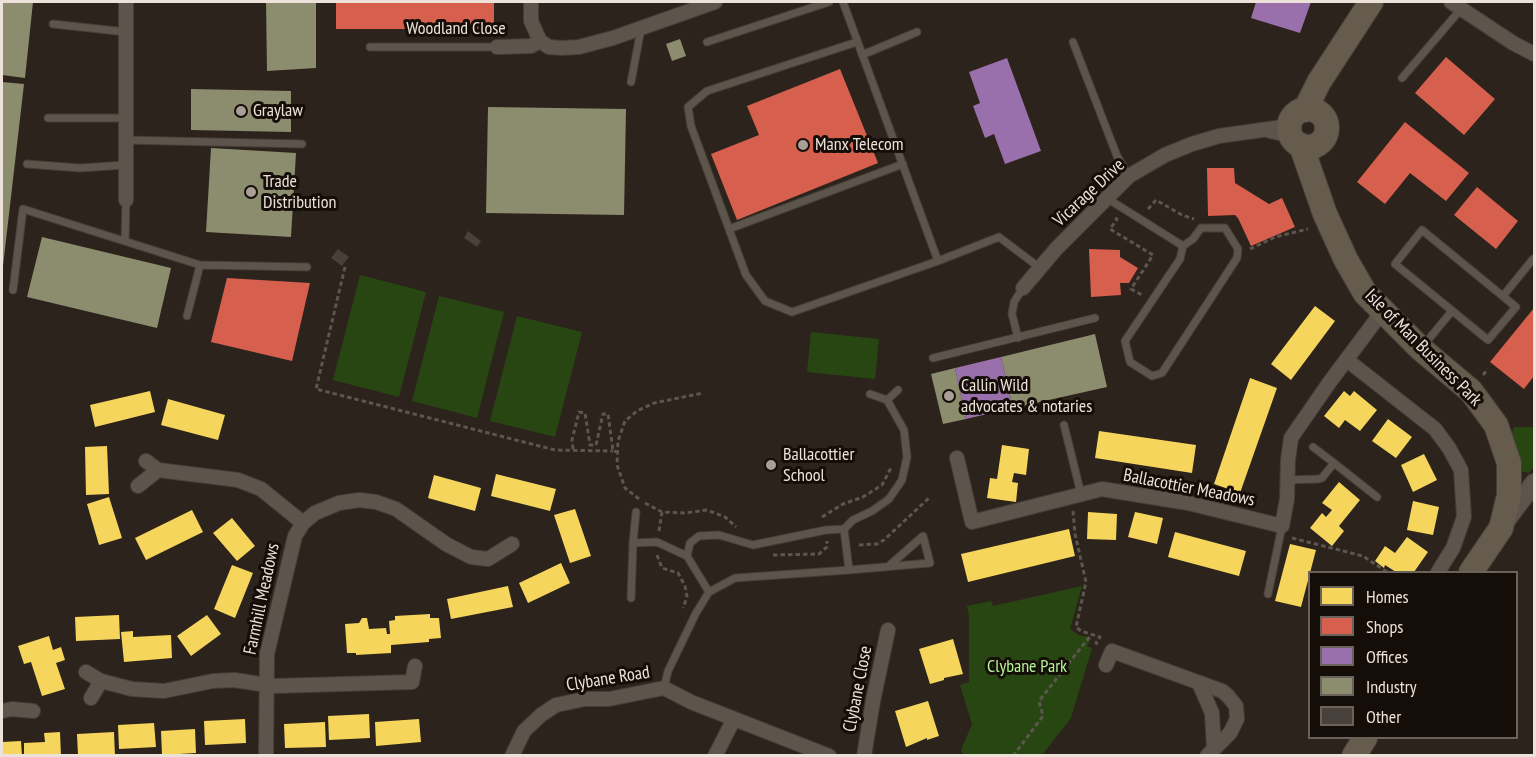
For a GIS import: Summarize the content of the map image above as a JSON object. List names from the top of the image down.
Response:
{
  "streets": {
    "highway": ["Isle of Man Business Park"],
    "street": [
      "Woodland Close",
      "Vicarage Drive",
      "Ballacottier Meadows",
      "Farmhill Meadows",
      "Clybane Road",
      "Clybane Close"
    ]
  },
  "crossings": [
    ["Vicarage Drive", "Isle of Man Business Park"]
  ],
  "parks": ["Clybane Park"],
  "places": [
    "Graylaw",
    "Manx Telecom",
    "Trade Distribution",
    "Callin Wild advocates & notaries",
    "Ballacottier School"
  ],
  "legend": [
    "Homes",
    "Shops",
    "Offices",
    "Industry",
    "Other"
  ]
}
